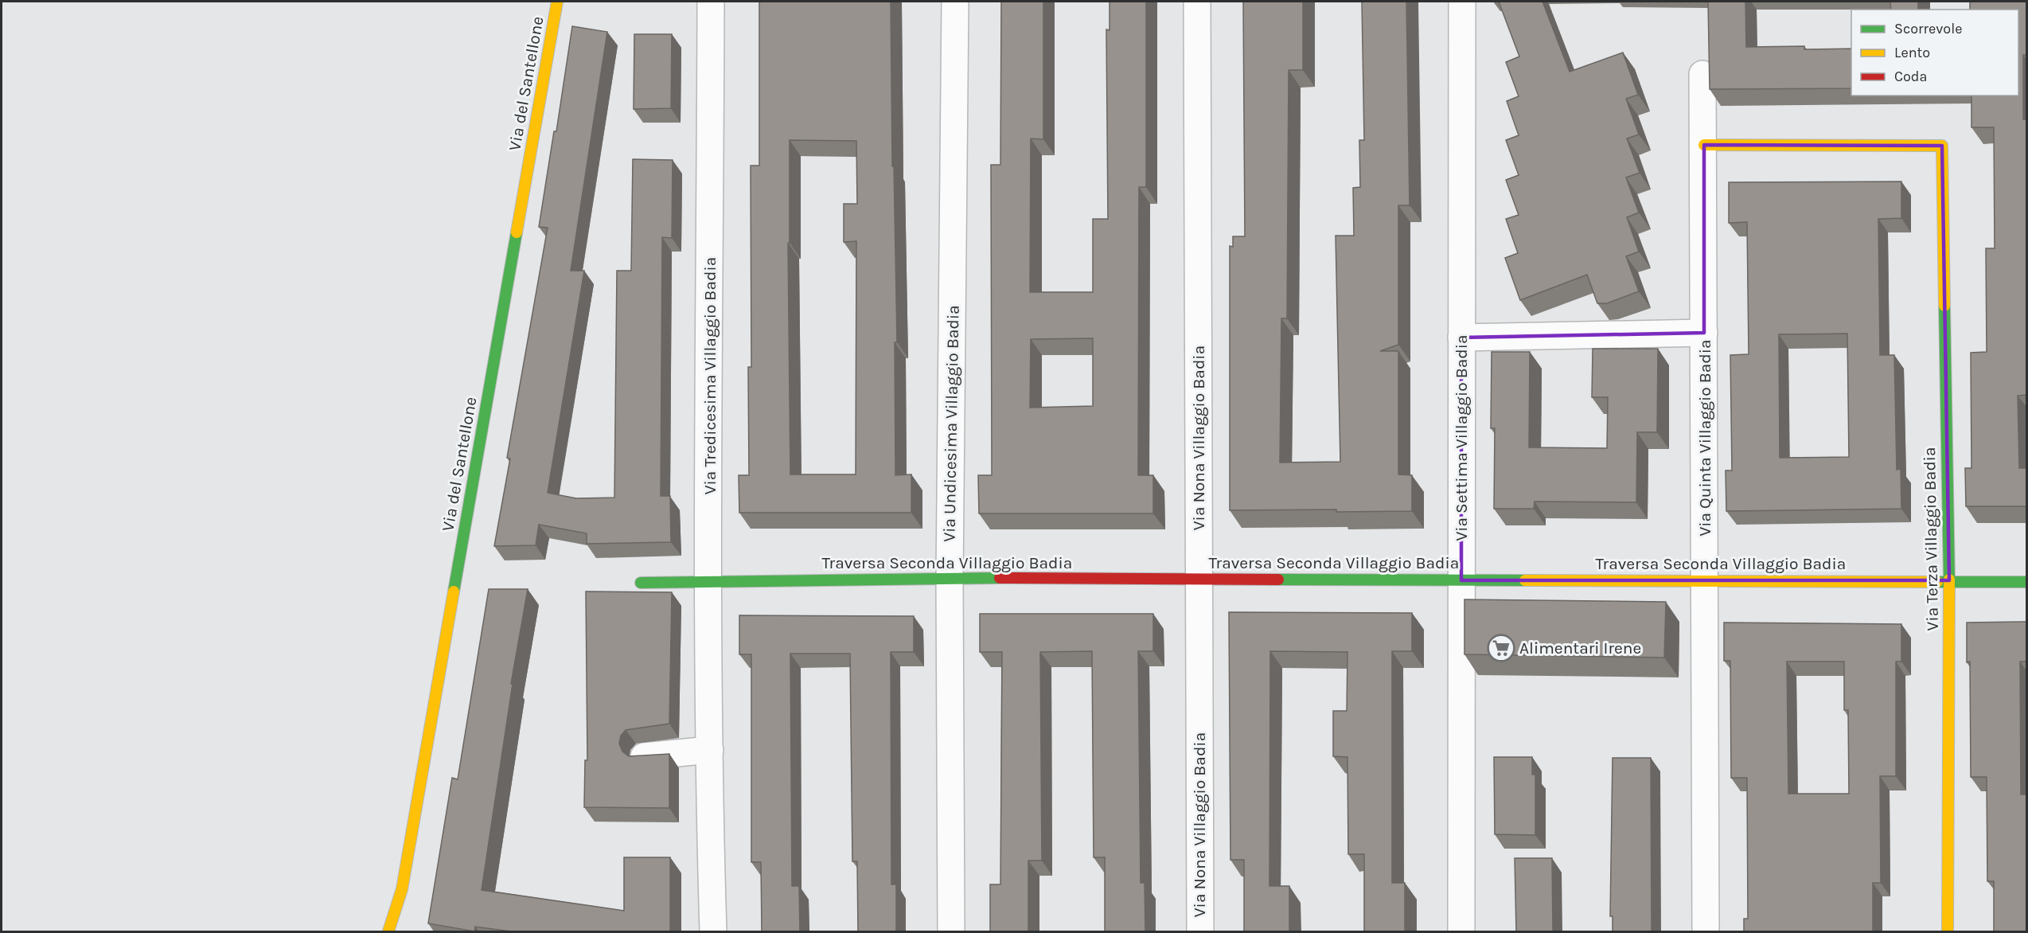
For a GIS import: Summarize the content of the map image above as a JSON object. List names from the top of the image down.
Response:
{
  "streets": {
    "street": [
      "Via del Santellone",
      "Via Tredicesima Villaggio Badia",
      "Via Undicesima Villaggio Badia",
      "Via Nona Villaggio Badia",
      "Via Settima Villaggio Badia",
      "Via Quinta Villaggio Badia",
      "Via Terza Villaggio Badia",
      "Traversa Seconda Villaggio Badia"
    ]
  },
  "crossings": [
    ["Via Tredicesima Villaggio Badia", "Traversa Seconda Villaggio Badia"],
    ["Via Undicesima Villaggio Badia", "Traversa Seconda Villaggio Badia"],
    ["Via Nona Villaggio Badia", "Traversa Seconda Villaggio Badia"],
    ["Via Settima Villaggio Badia", "Traversa Seconda Villaggio Badia"],
    ["Via Quinta Villaggio Badia", "Via Terza Villaggio Badia"],
    ["Via Quinta Villaggio Badia", "Traversa Seconda Villaggio Badia"],
    ["Via Terza Villaggio Badia", "Traversa Seconda Villaggio Badia"]
  ],
  "places": {
    "supermarket": ["Alimentari Irene"]
  },
  "legend": ["Scorrevole", "Lento", "Coda"]
}
